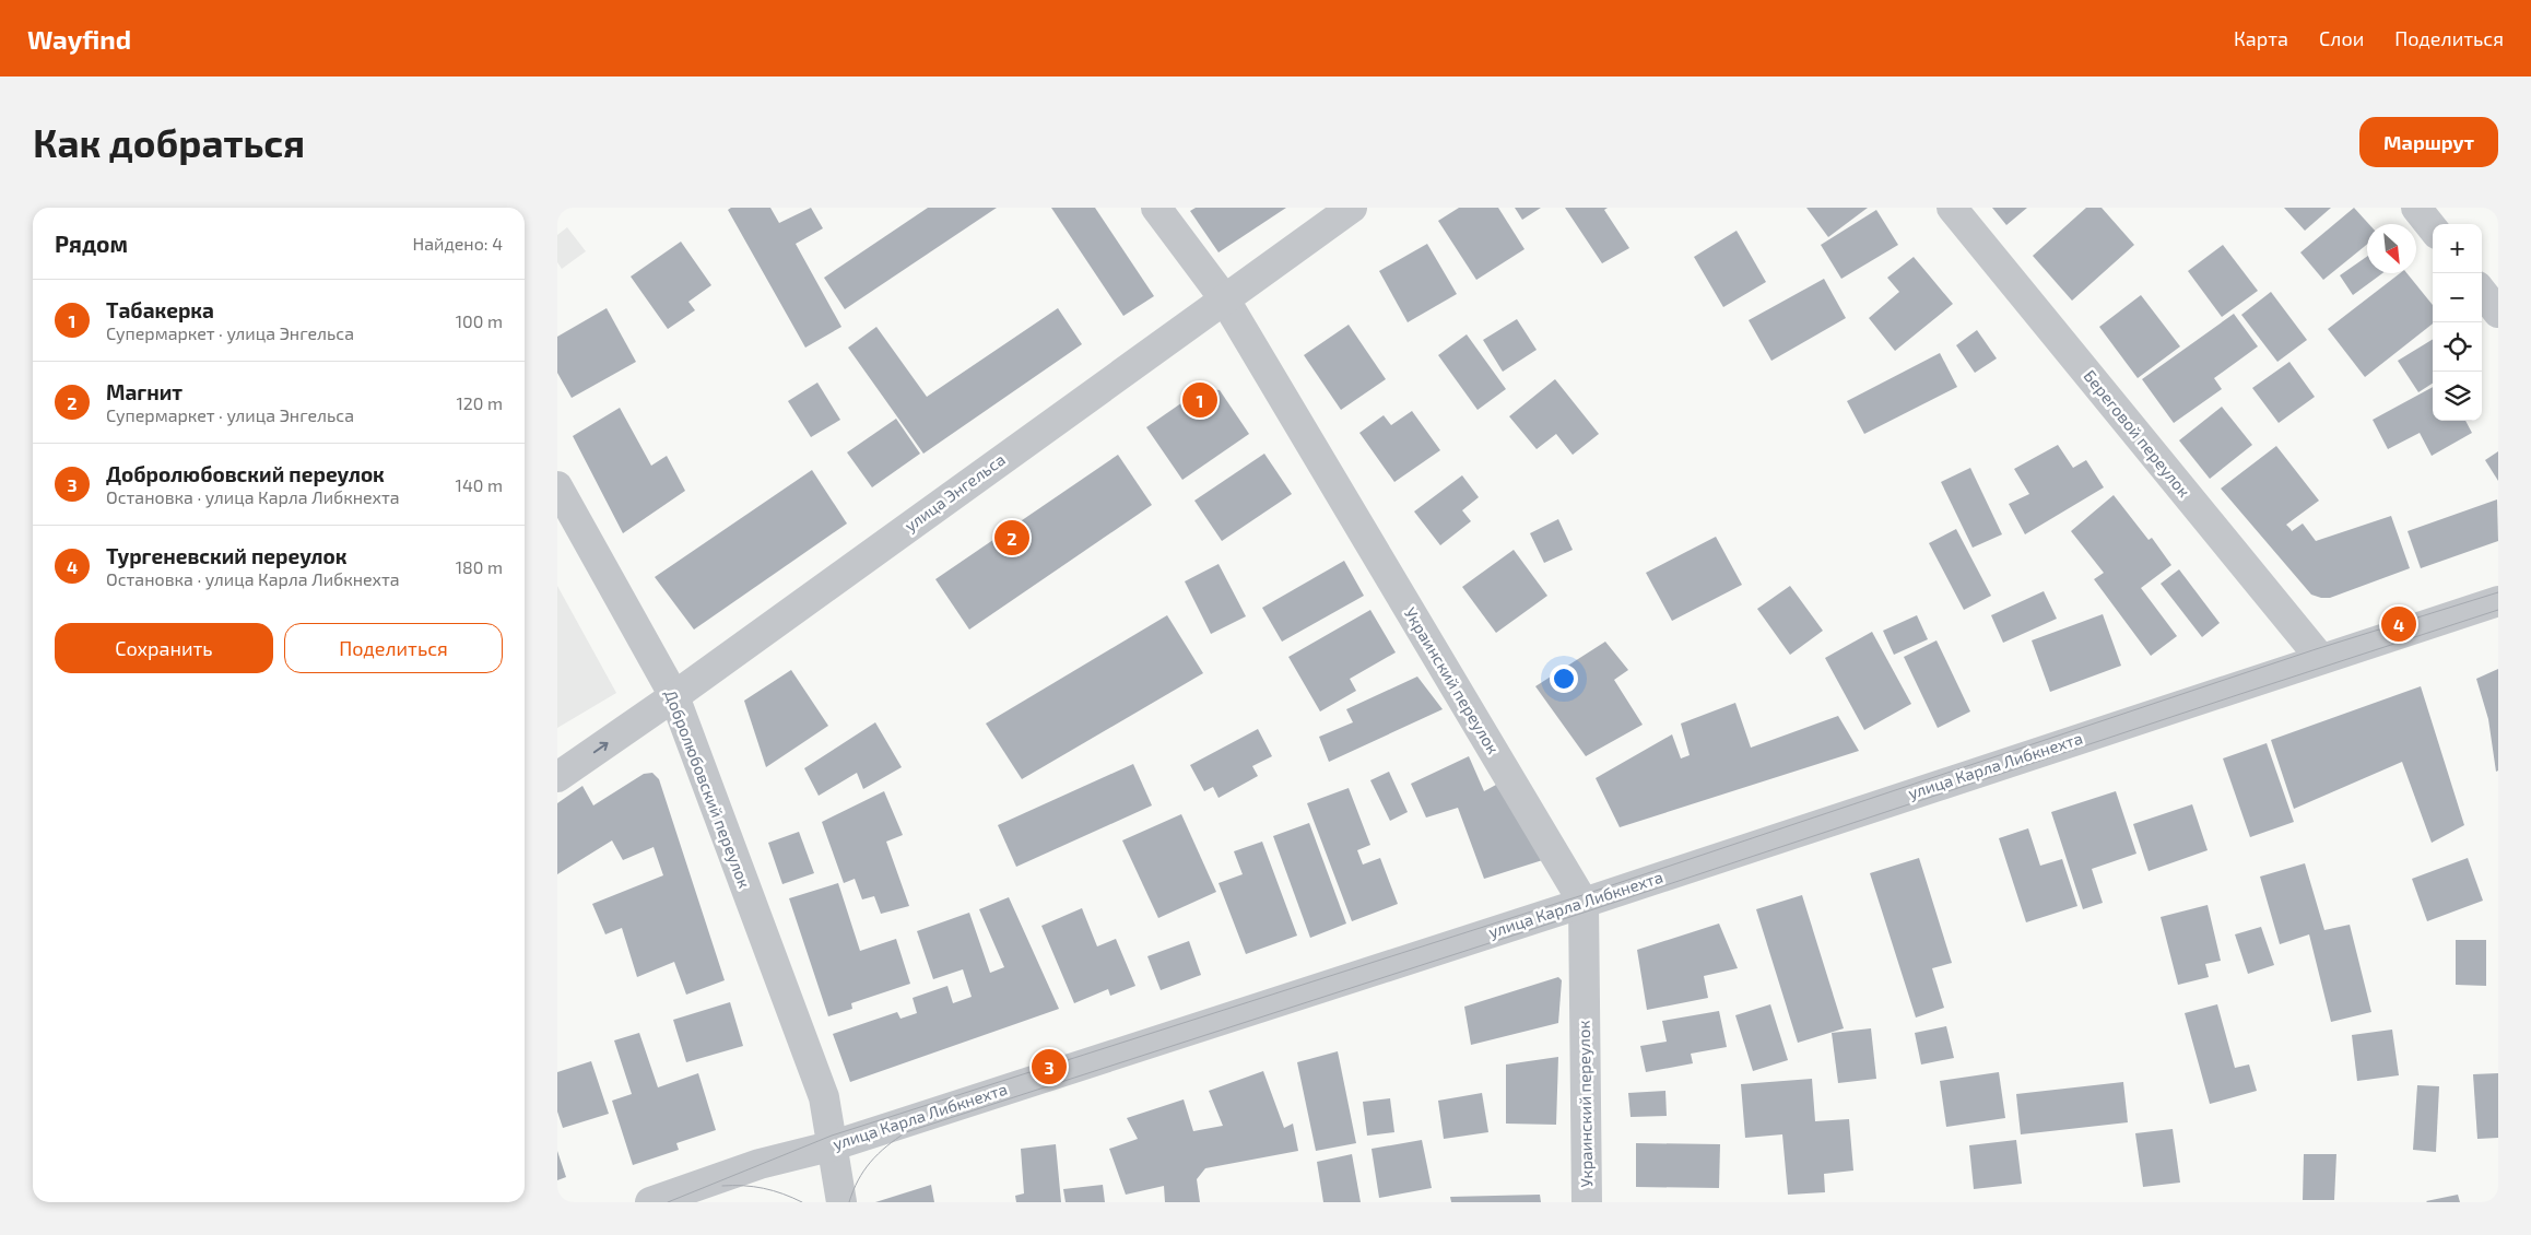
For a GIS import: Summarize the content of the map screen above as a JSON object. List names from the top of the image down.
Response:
{
  "streets": {
    "street": [
      "Береговой переулок",
      "улица Энгельса",
      "Украинский переулок",
      "улица Карла Либкнехта",
      "Добролюбовский переулок"
    ]
  },
  "crossings": [
    ["Береговой переулок", "улица Карла Либкнехта"],
    ["улица Энгельса", "Украинский переулок"],
    ["улица Энгельса", "Добролюбовский переулок"],
    ["Украинский переулок", "улица Карла Либкнехта"],
    ["улица Карла Либкнехта", "Добролюбовский переулок"]
  ],
  "north": "bottom right",
  "page": {
    "header": "Wayfind",
    "nav": ["Карта", "Слои", "Поделиться"],
    "buttons": [
      "Маршрут",
      ["Сохранить", "Поделиться"]
    ],
    "title": "Как добраться",
    "heading": ["Рядом", "Найдено: 4"],
    "map_buttons": ["+", "−"],
    "list": [
      {
        "mark": "1",
        "name": "Табакерка",
        "note": "Супермаркет · улица Энгельса",
        "value": "100 m"
      },
      {
        "mark": "2",
        "name": "Магнит",
        "note": "Супермаркет · улица Энгельса",
        "value": "120 m"
      },
      {
        "mark": "3",
        "name": "Добролюбовский переулок",
        "note": "Остановка · улица Карла Либкнехта",
        "value": "140 m"
      },
      {
        "mark": "4",
        "name": "Тургеневский переулок",
        "note": "Остановка · улица Карла Либкнехта",
        "value": "180 m"
      }
    ],
    "pins": [
      "1",
      "2",
      "4",
      "3"
    ]
  }
}
